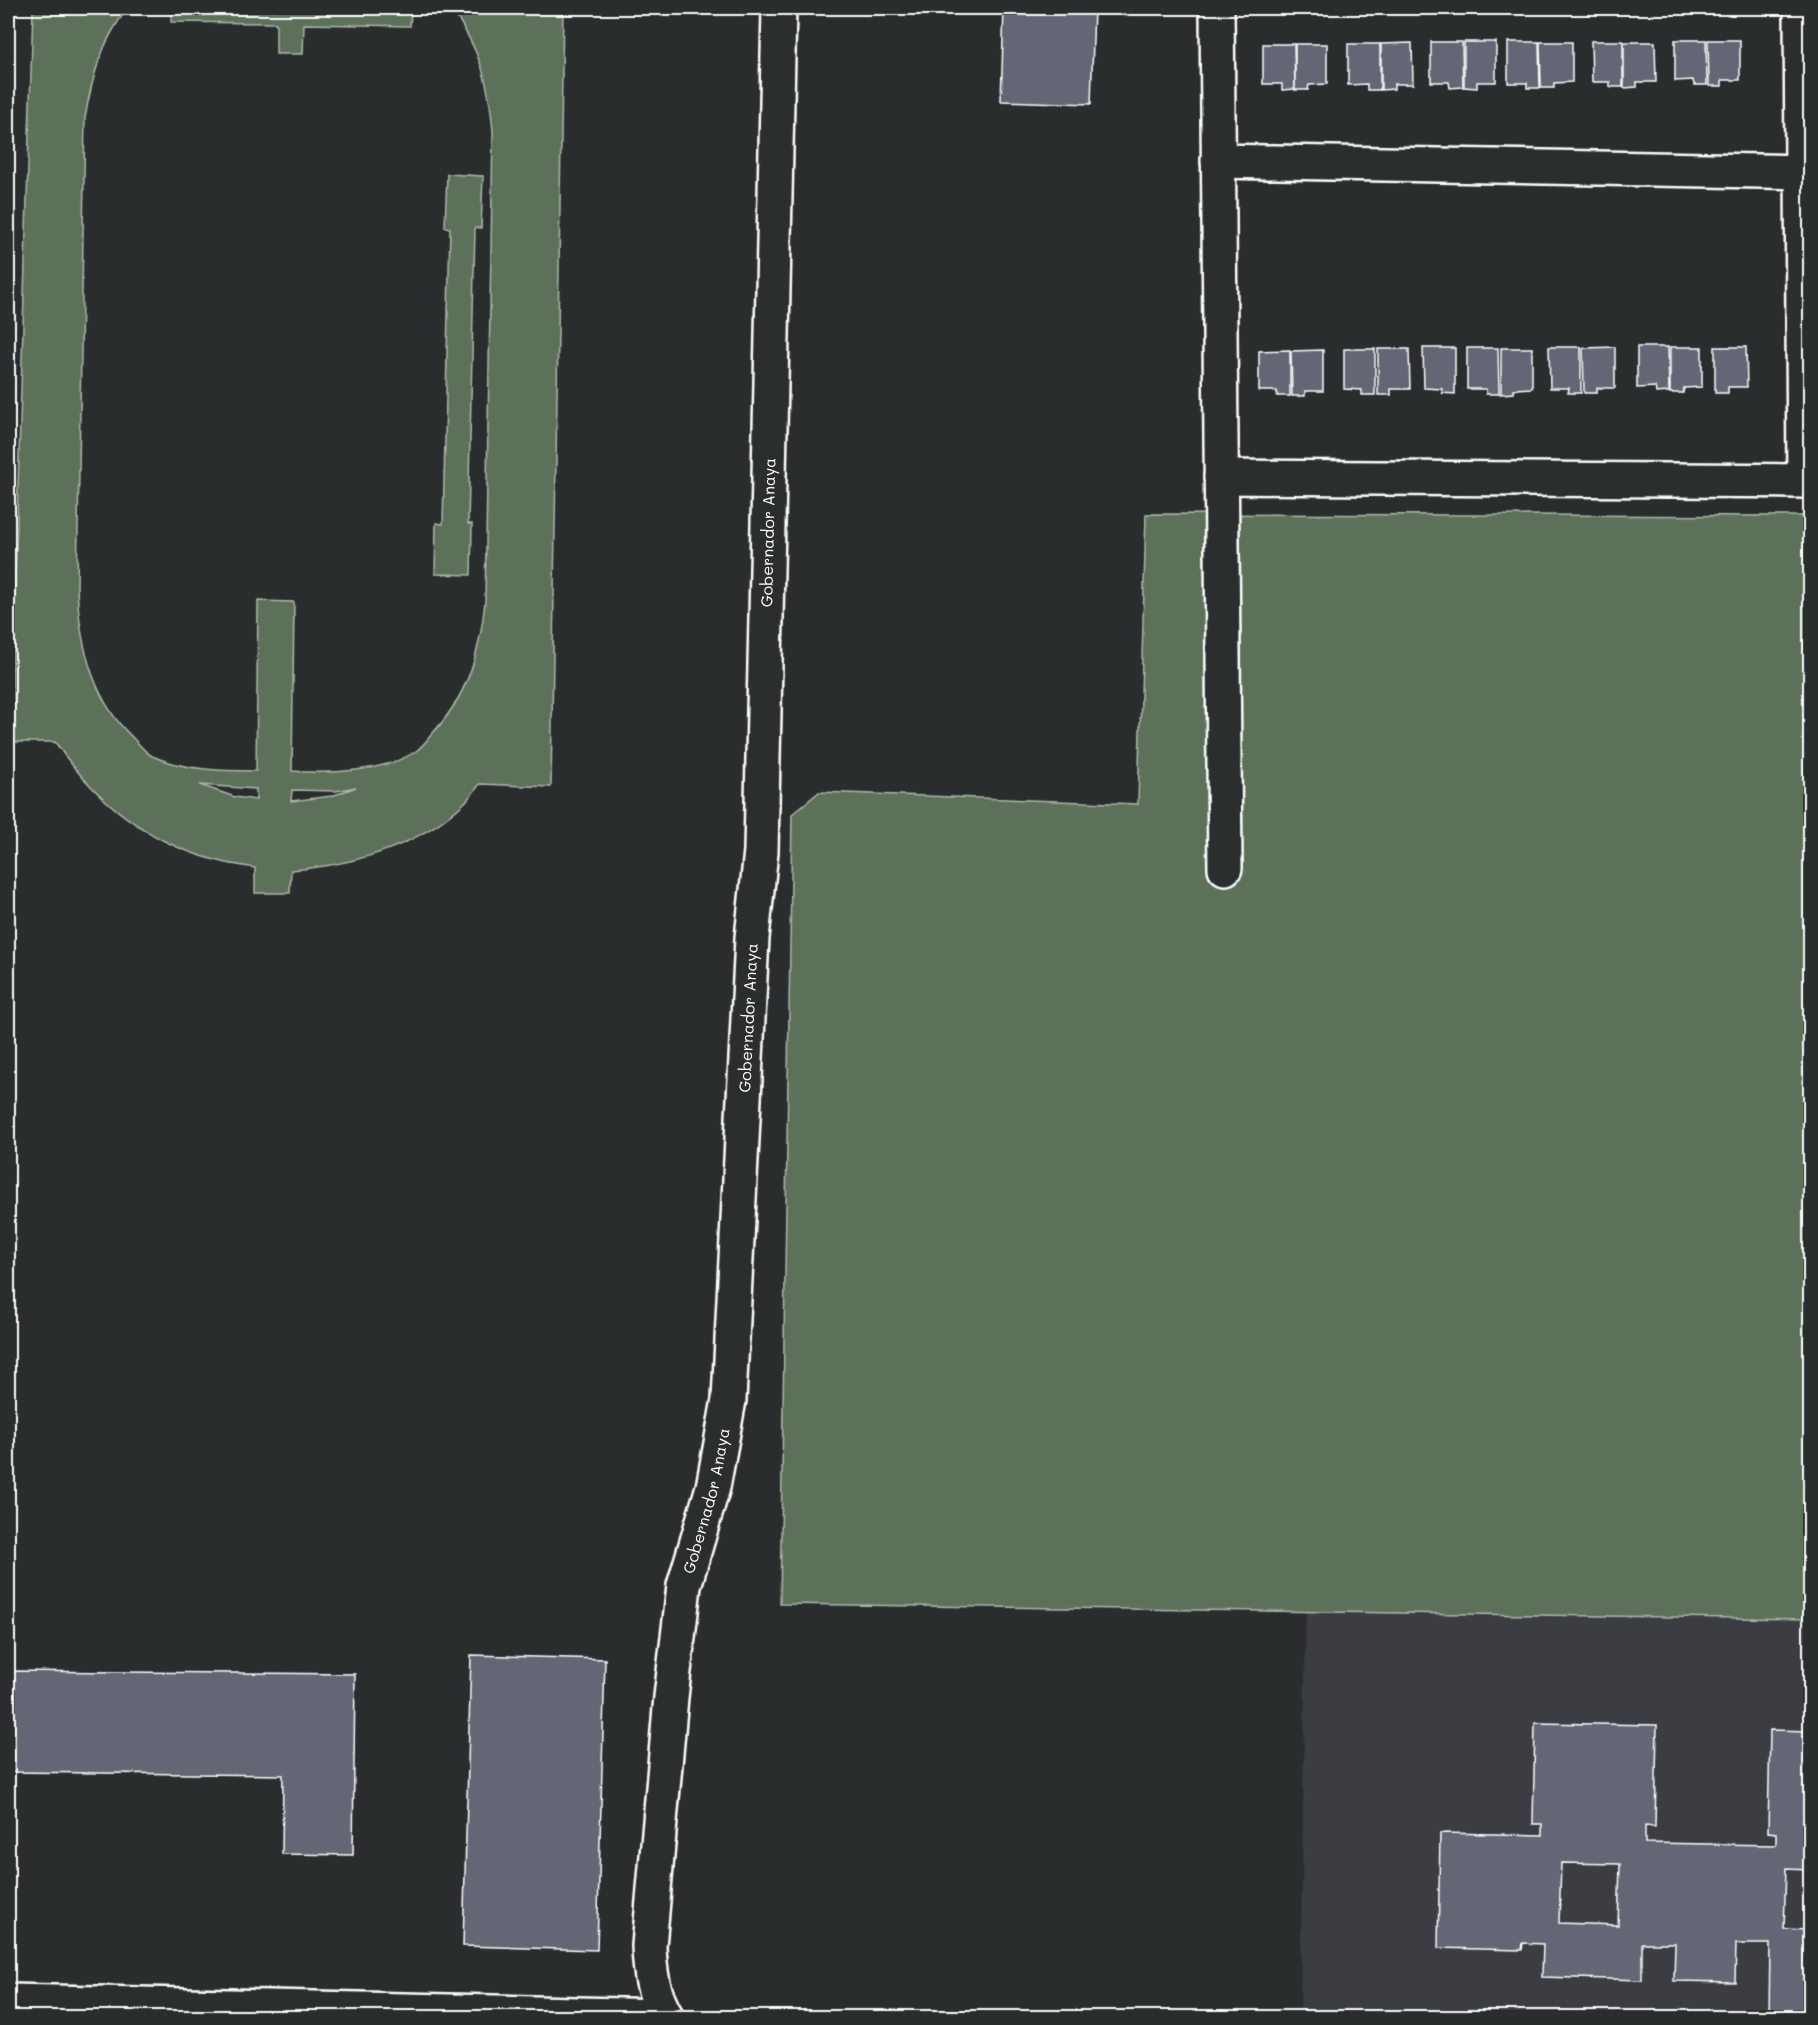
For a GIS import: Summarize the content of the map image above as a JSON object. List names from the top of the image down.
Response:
{
  "streets": {
    "street": ["Gobernador Anaya"]
  }
}
